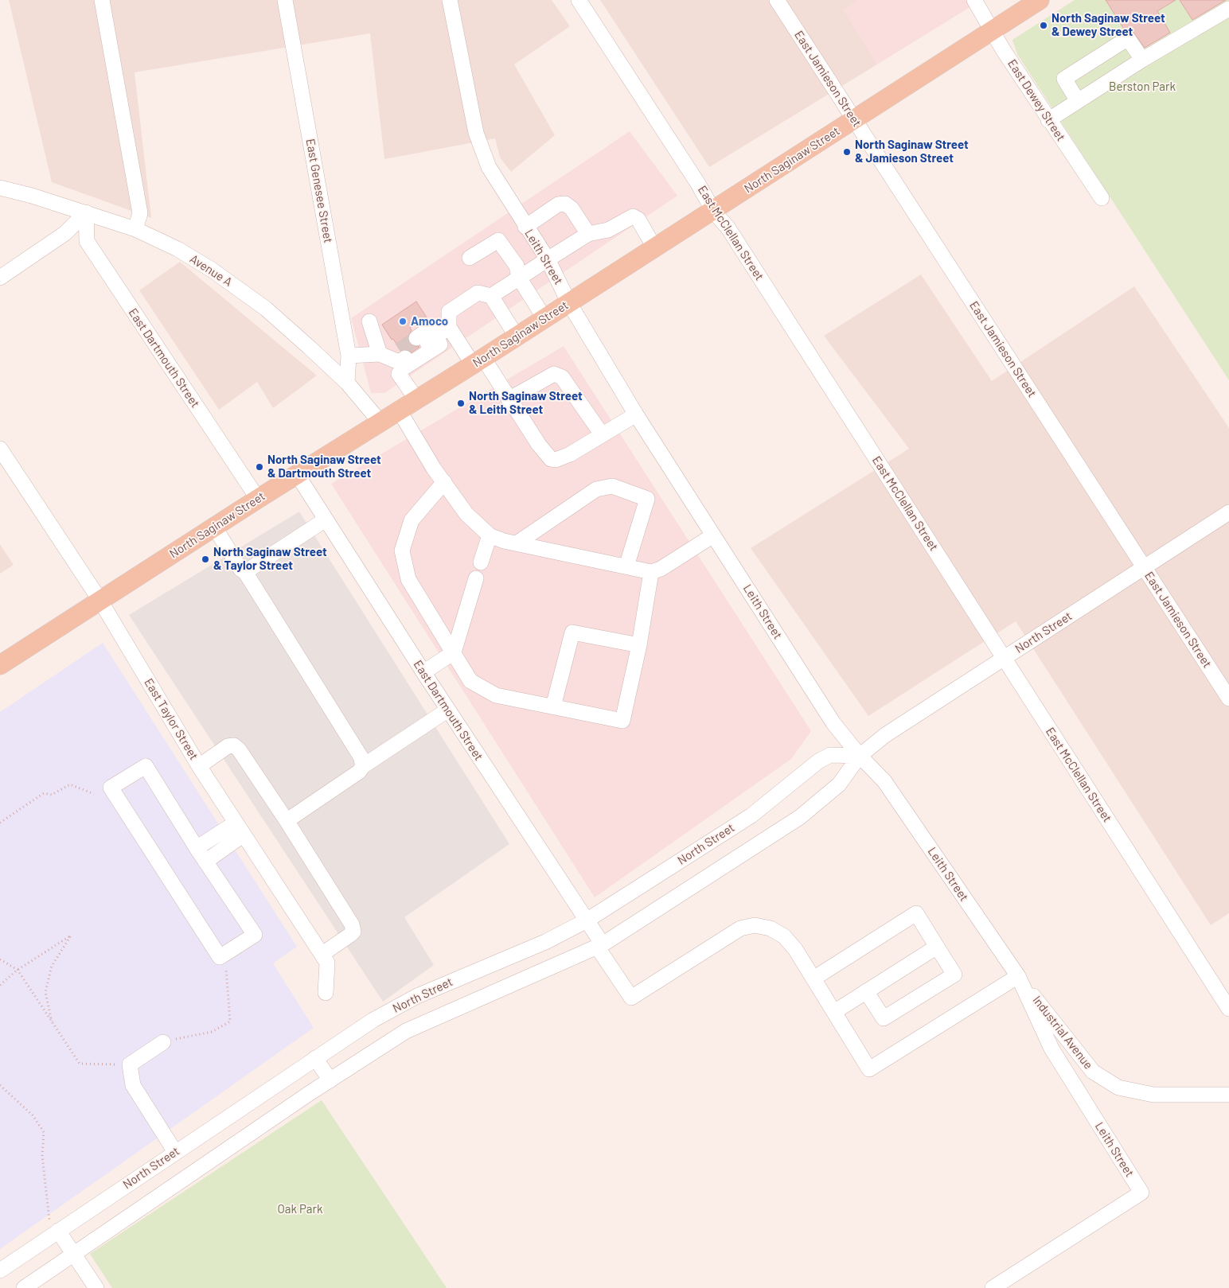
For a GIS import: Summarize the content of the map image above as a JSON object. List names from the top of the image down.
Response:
{
  "streets": {
    "main road": ["North Saginaw Street"],
    "street": [
      "East Jamieson Street",
      "East Dewey Street",
      "East Genesee Street",
      "East McClellan Street",
      "Leith Street",
      "Avenue A",
      "East Dartmouth Street",
      "North Street",
      "East Taylor Street",
      "Industrial Avenue"
    ]
  },
  "crossings": [
    ["East Jamieson Street", "North Saginaw Street"],
    ["East Jamieson Street", "North Street"],
    ["East Dewey Street", "North Saginaw Street"],
    ["North Saginaw Street", "East McClellan Street"],
    ["North Saginaw Street", "Leith Street"],
    ["North Saginaw Street", "Avenue A"],
    ["North Saginaw Street", "East Dartmouth Street"],
    ["North Saginaw Street", "East Taylor Street"],
    ["East Genesee Street", "Avenue A"],
    ["East McClellan Street", "North Street"],
    ["Leith Street", "North Street"],
    ["Leith Street", "Industrial Avenue"],
    ["Avenue A", "East Dartmouth Street"],
    ["East Dartmouth Street", "North Street"]
  ],
  "parks": ["Berston Park", "Oak Park"],
  "places": [
    "North Saginaw Street & Dewey Street",
    "North Saginaw Street & Jamieson Street",
    "Amoco",
    "North Saginaw Street & Leith Street",
    "North Saginaw Street & Dartmouth Street",
    "North Saginaw Street & Taylor Street"
  ]
}
